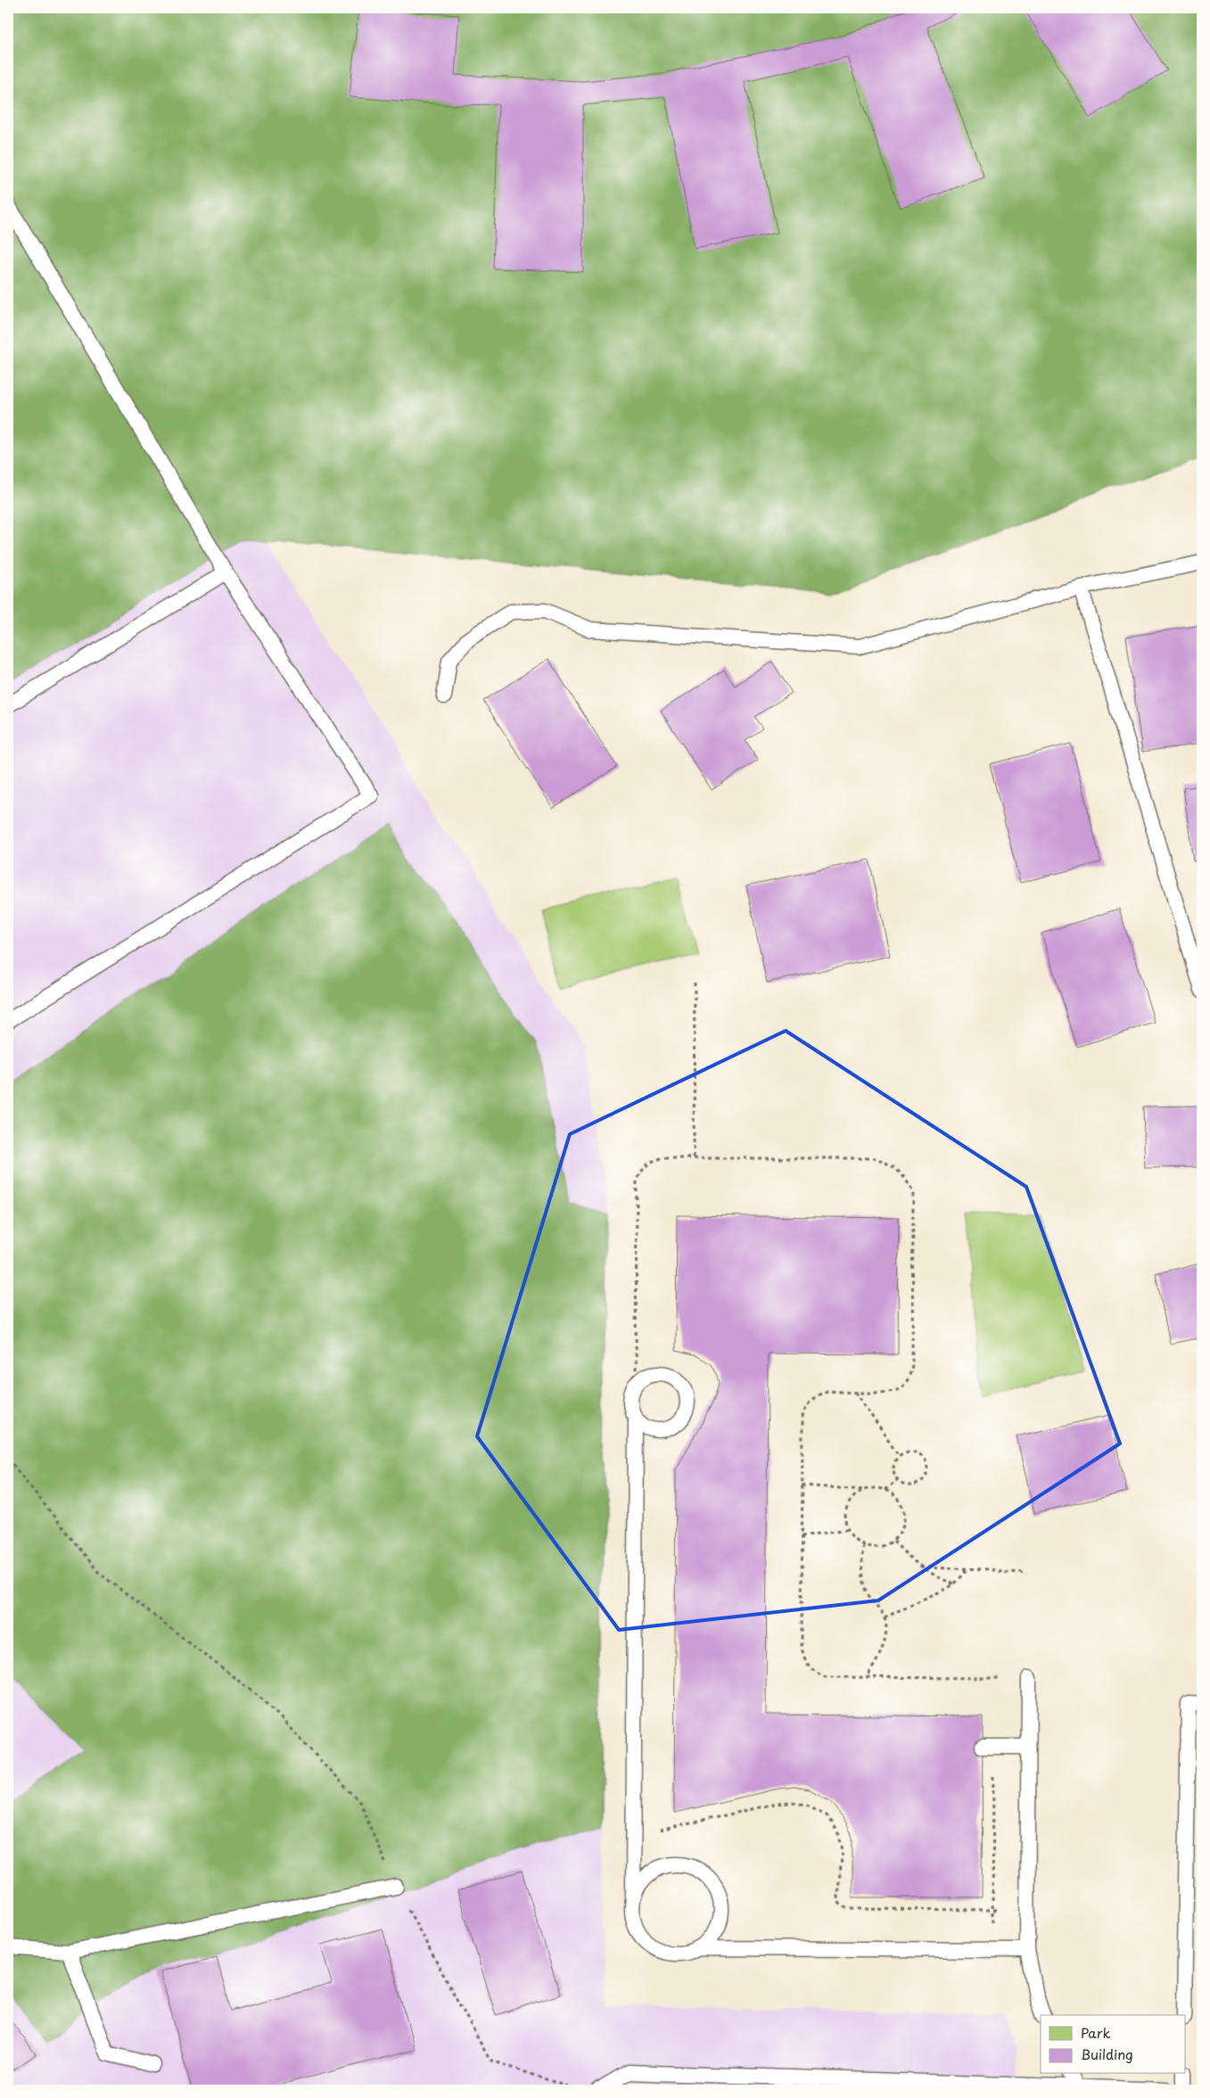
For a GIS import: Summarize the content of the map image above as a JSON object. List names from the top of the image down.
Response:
{
  "legend": ["Park", "Building"]
}
